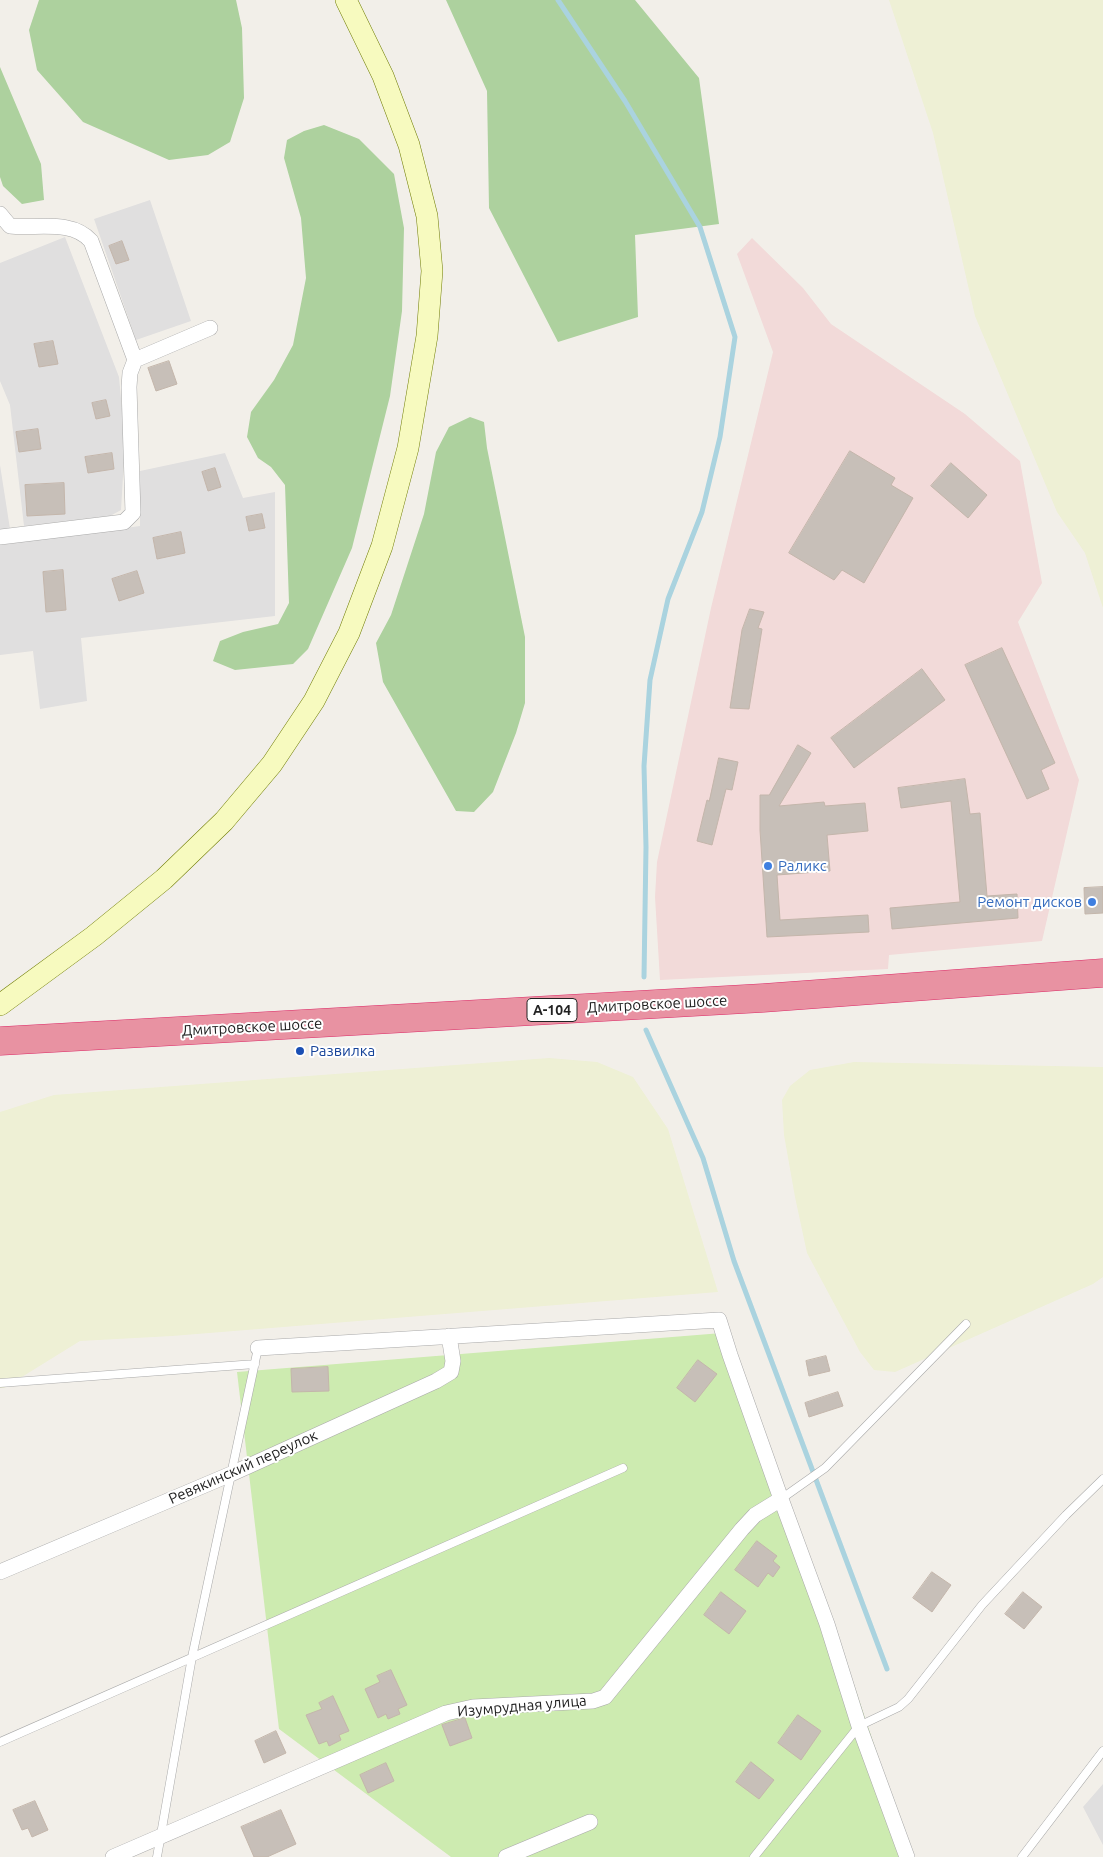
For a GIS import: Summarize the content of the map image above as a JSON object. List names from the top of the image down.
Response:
{
  "streets": {
    "highway": ["Дмитровское шоссе", "А-104"],
    "street": ["Ревякинский переулок", "Изумрудная улица"]
  },
  "places": ["Раликс", "Ремонт дисков", "Развилка"]
}
